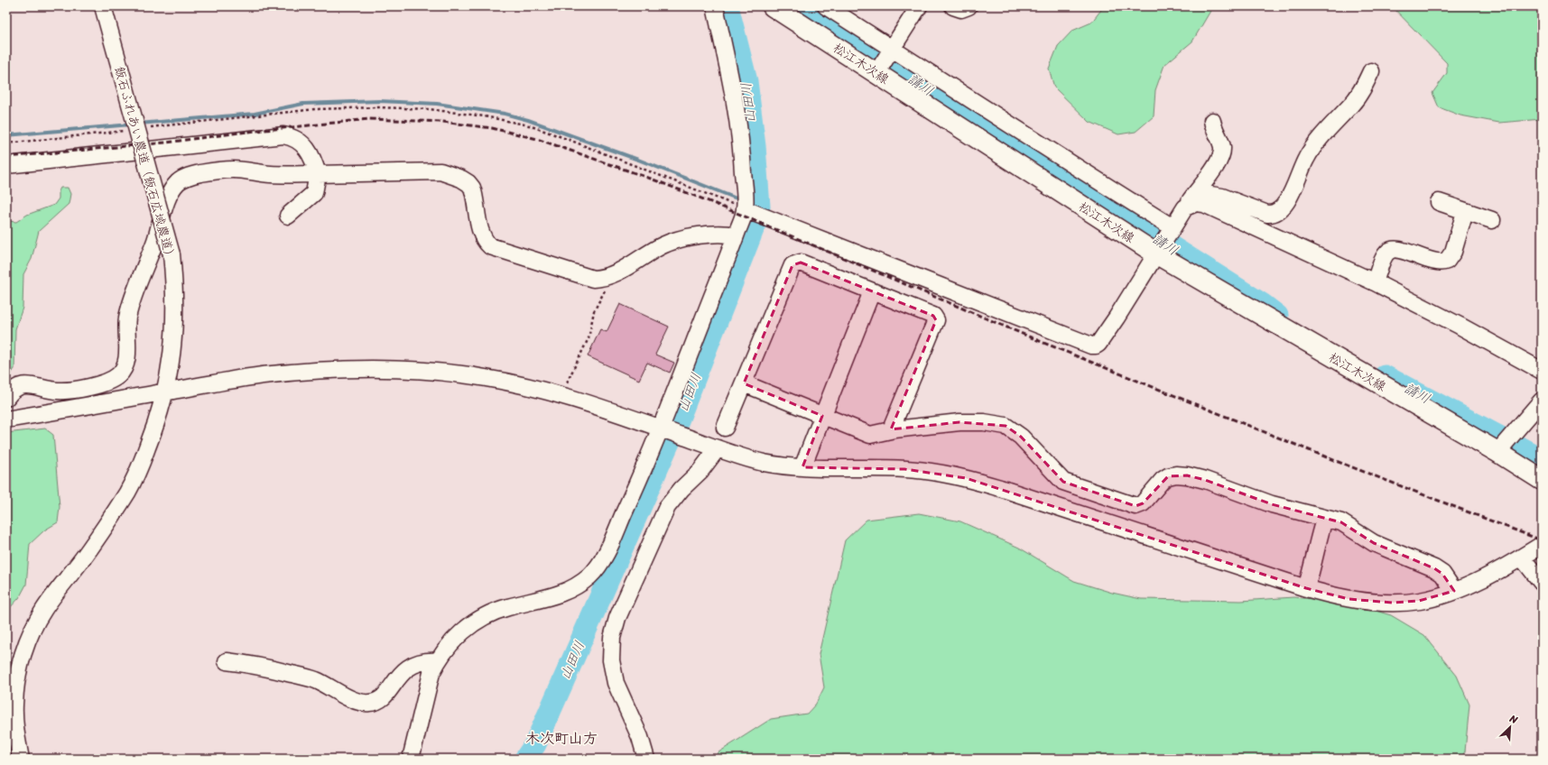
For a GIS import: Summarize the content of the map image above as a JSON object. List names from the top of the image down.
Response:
{
  "streets": {
    "main road": ["松江木次線"],
    "street": ["飯石ふれあい農道（飯石広域農道）"]
  },
  "districts": ["木次町山方"],
  "water": ["請川", "山田川"],
  "north": "top right"
}
